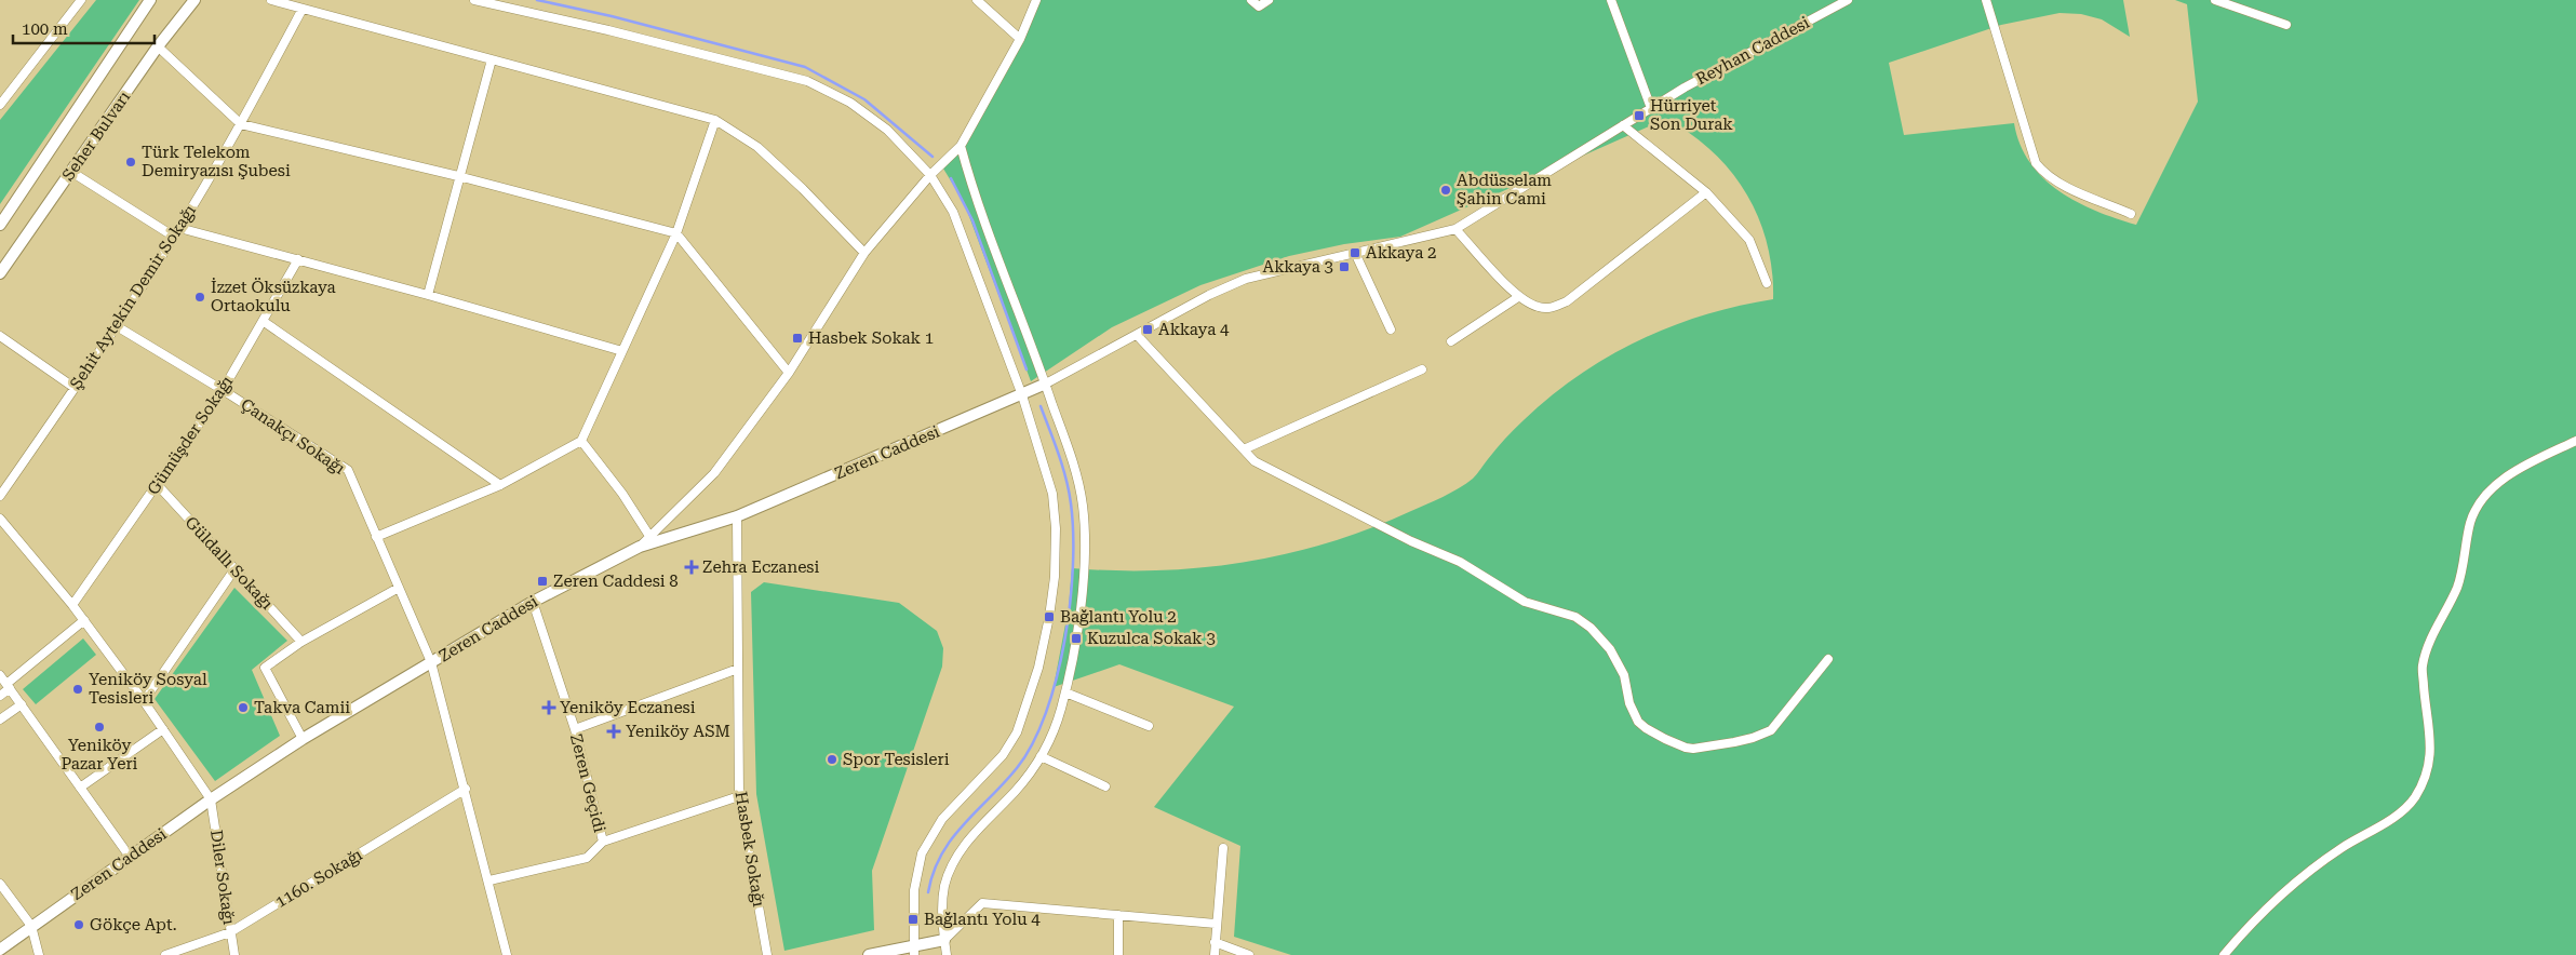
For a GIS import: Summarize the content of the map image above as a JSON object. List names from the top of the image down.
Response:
{
  "streets": {
    "street": [
      "Reyhan Caddesi",
      "Seher Bulvarı",
      "Şehit Aytekin Demir Sokağı",
      "Gümüşder Sokağı",
      "Çanakçı Sokağı",
      "Zeren Caddesi",
      "Güldallı Sokağı",
      "Zeren Geçidi",
      "Hasbek Sokağı",
      "Diler Sokağı",
      "1160. Sokağı"
    ]
  },
  "crossings": [
    ["Reyhan Caddesi", "Zeren Caddesi"],
    ["Şehit Aytekin Demir Sokağı", "Çanakçı Sokağı"],
    ["Gümüşder Sokağı", "Çanakçı Sokağı"],
    ["Gümüşder Sokağı", "Güldallı Sokağı"],
    ["Çanakçı Sokağı", "Zeren Caddesi"],
    ["Çanakçı Sokağı", "1160. Sokağı"],
    ["Zeren Caddesi", "Zeren Geçidi"],
    ["Zeren Caddesi", "Hasbek Sokağı"],
    ["Zeren Caddesi", "Diler Sokağı"],
    ["Diler Sokağı", "1160. Sokağı"]
  ],
  "places": {
    "transit": [
      "Hürriyet Son Durak",
      "Akkaya 2",
      "Akkaya 3",
      "Akkaya 4",
      "Hasbek Sokak 1",
      "Zeren Caddesi 8",
      "Bağlantı Yolu 2",
      "Kuzulca Sokak 3",
      "Bağlantı Yolu 4"
    ],
    "other": [
      "Türk Telekom Demiryazısı Şubesi",
      "Abdüsselam Şahin Cami",
      "İzzet Öksüzkaya Ortaokulu",
      "Yeniköy Sosyal Tesisleri",
      "Takva Camii",
      "Yeniköy Pazar Yeri",
      "Spor Tesisleri",
      "Gökçe Apt."
    ],
    "health": ["Zehra Eczanesi", "Yeniköy Eczanesi", "Yeniköy ASM"]
  },
  "scale_bar": "100 m"
}
